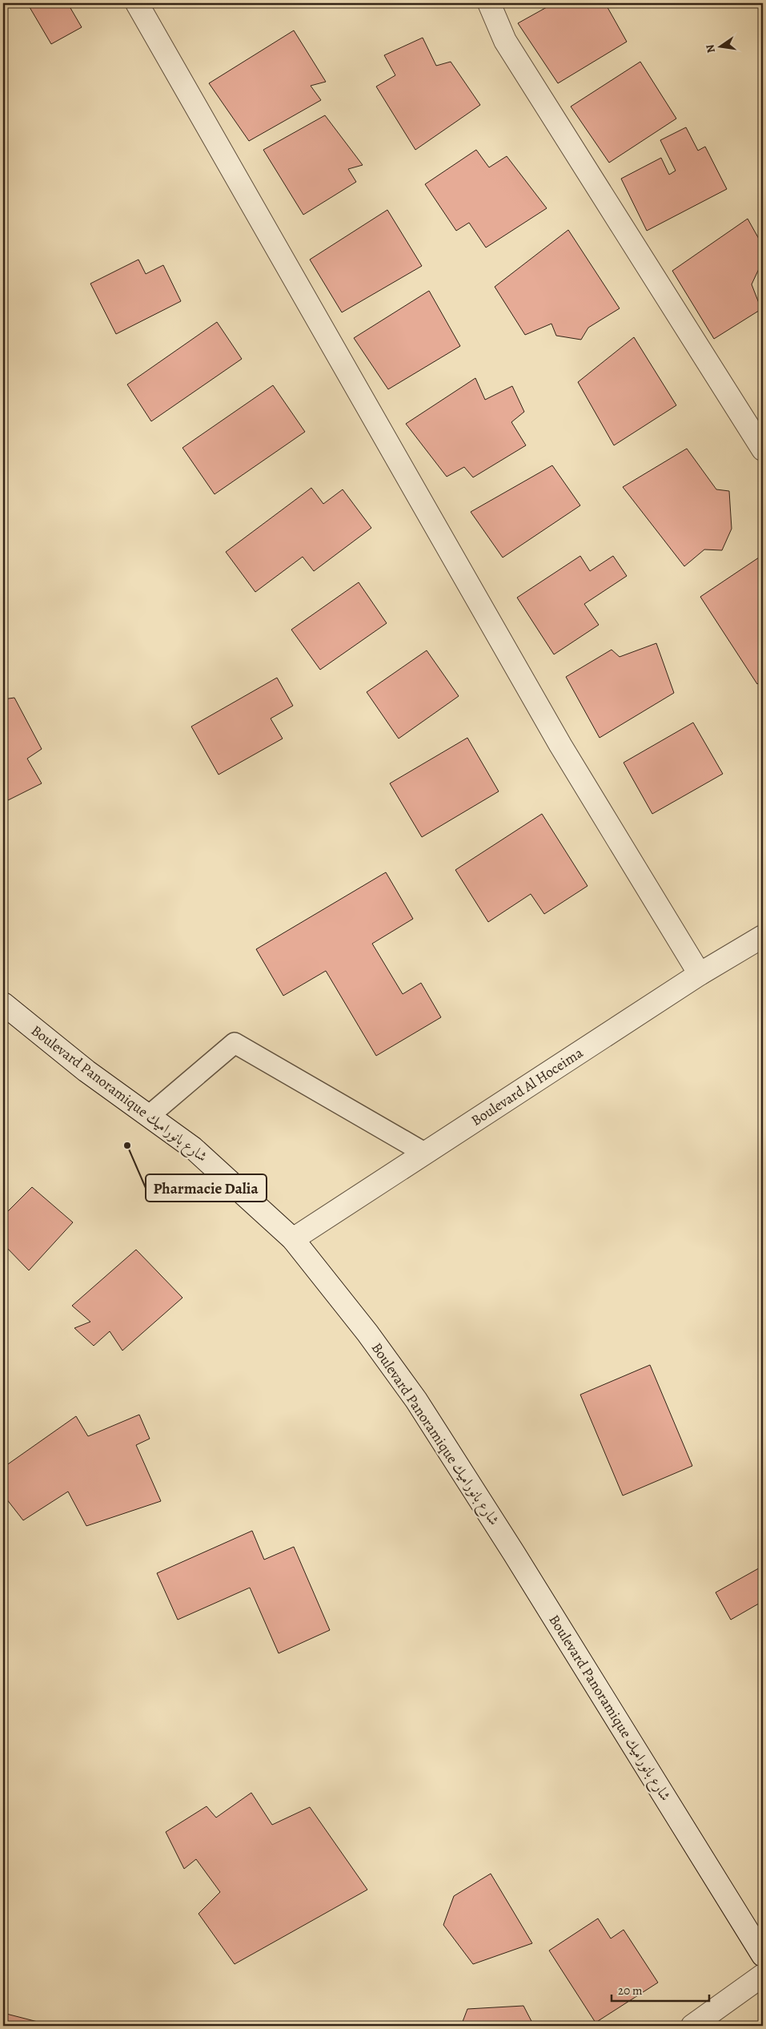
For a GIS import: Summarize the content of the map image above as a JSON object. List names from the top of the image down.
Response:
{
  "streets": {
    "street": ["Boulevard Al Hoceima", "Boulevard Panoramique شارع بانوراميك"]
  },
  "crossings": [
    ["Boulevard Al Hoceima", "Boulevard Panoramique شارع بانوراميك"]
  ],
  "places": ["Pharmacie Dalia"],
  "scale_bar": "20 m",
  "north": "left"
}
